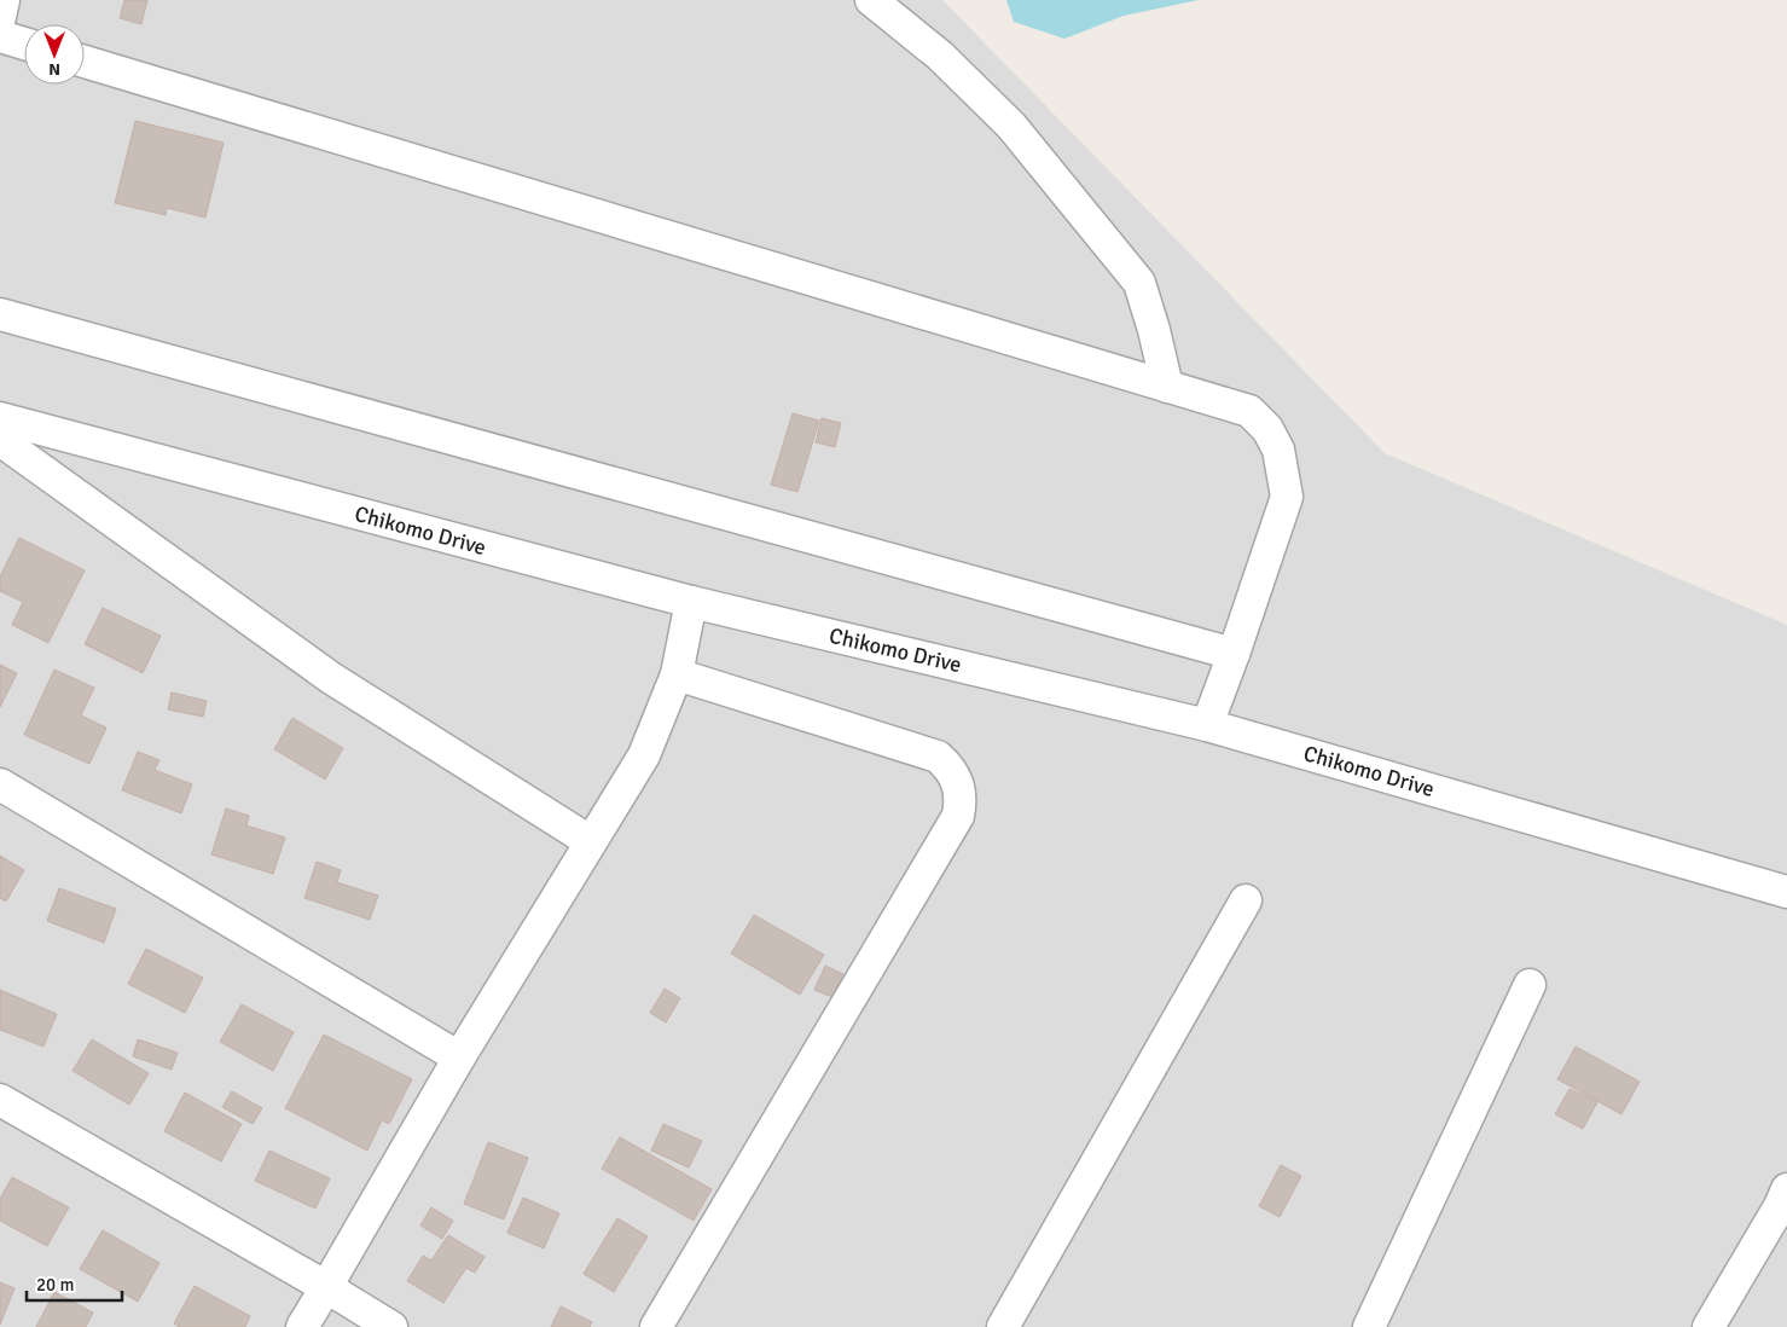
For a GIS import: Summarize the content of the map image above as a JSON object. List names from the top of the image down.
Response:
{
  "streets": {
    "street": ["Chikomo Drive"]
  },
  "scale_bar": "20 m",
  "north": "bottom"
}
